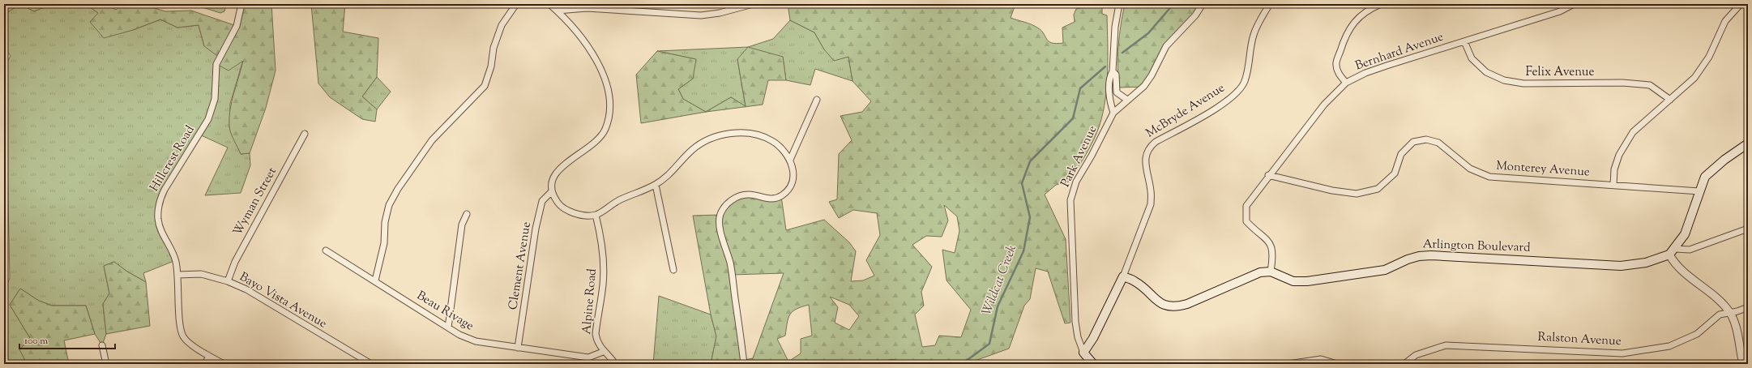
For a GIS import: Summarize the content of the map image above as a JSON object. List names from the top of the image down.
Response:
{
  "streets": {
    "main road": ["McBryde Avenue", "Arlington Boulevard"],
    "street": [
      "Bernhard Avenue",
      "Felix Avenue",
      "Park Avenue",
      "Hillcrest Road",
      "Monterey Avenue",
      "Wyman Street",
      "Clement Avenue",
      "Bayo Vista Avenue",
      "Alpine Road",
      "Beau Rivage",
      "Ralston Avenue"
    ]
  },
  "crossings": [
    ["Bernhard Avenue", "Felix Avenue"],
    ["Bernhard Avenue", "Monterey Avenue"],
    ["Bernhard Avenue", "Arlington Boulevard"],
    ["McBryde Avenue", "Park Avenue"],
    ["Hillcrest Road", "Bayo Vista Avenue"],
    ["Monterey Avenue", "Arlington Boulevard"],
    ["Wyman Street", "Bayo Vista Avenue"],
    ["Clement Avenue", "Beau Rivage"],
    ["Alpine Road", "Beau Rivage"]
  ],
  "water": ["Wildcat Creek"],
  "scale_bar": "100 m"
}
